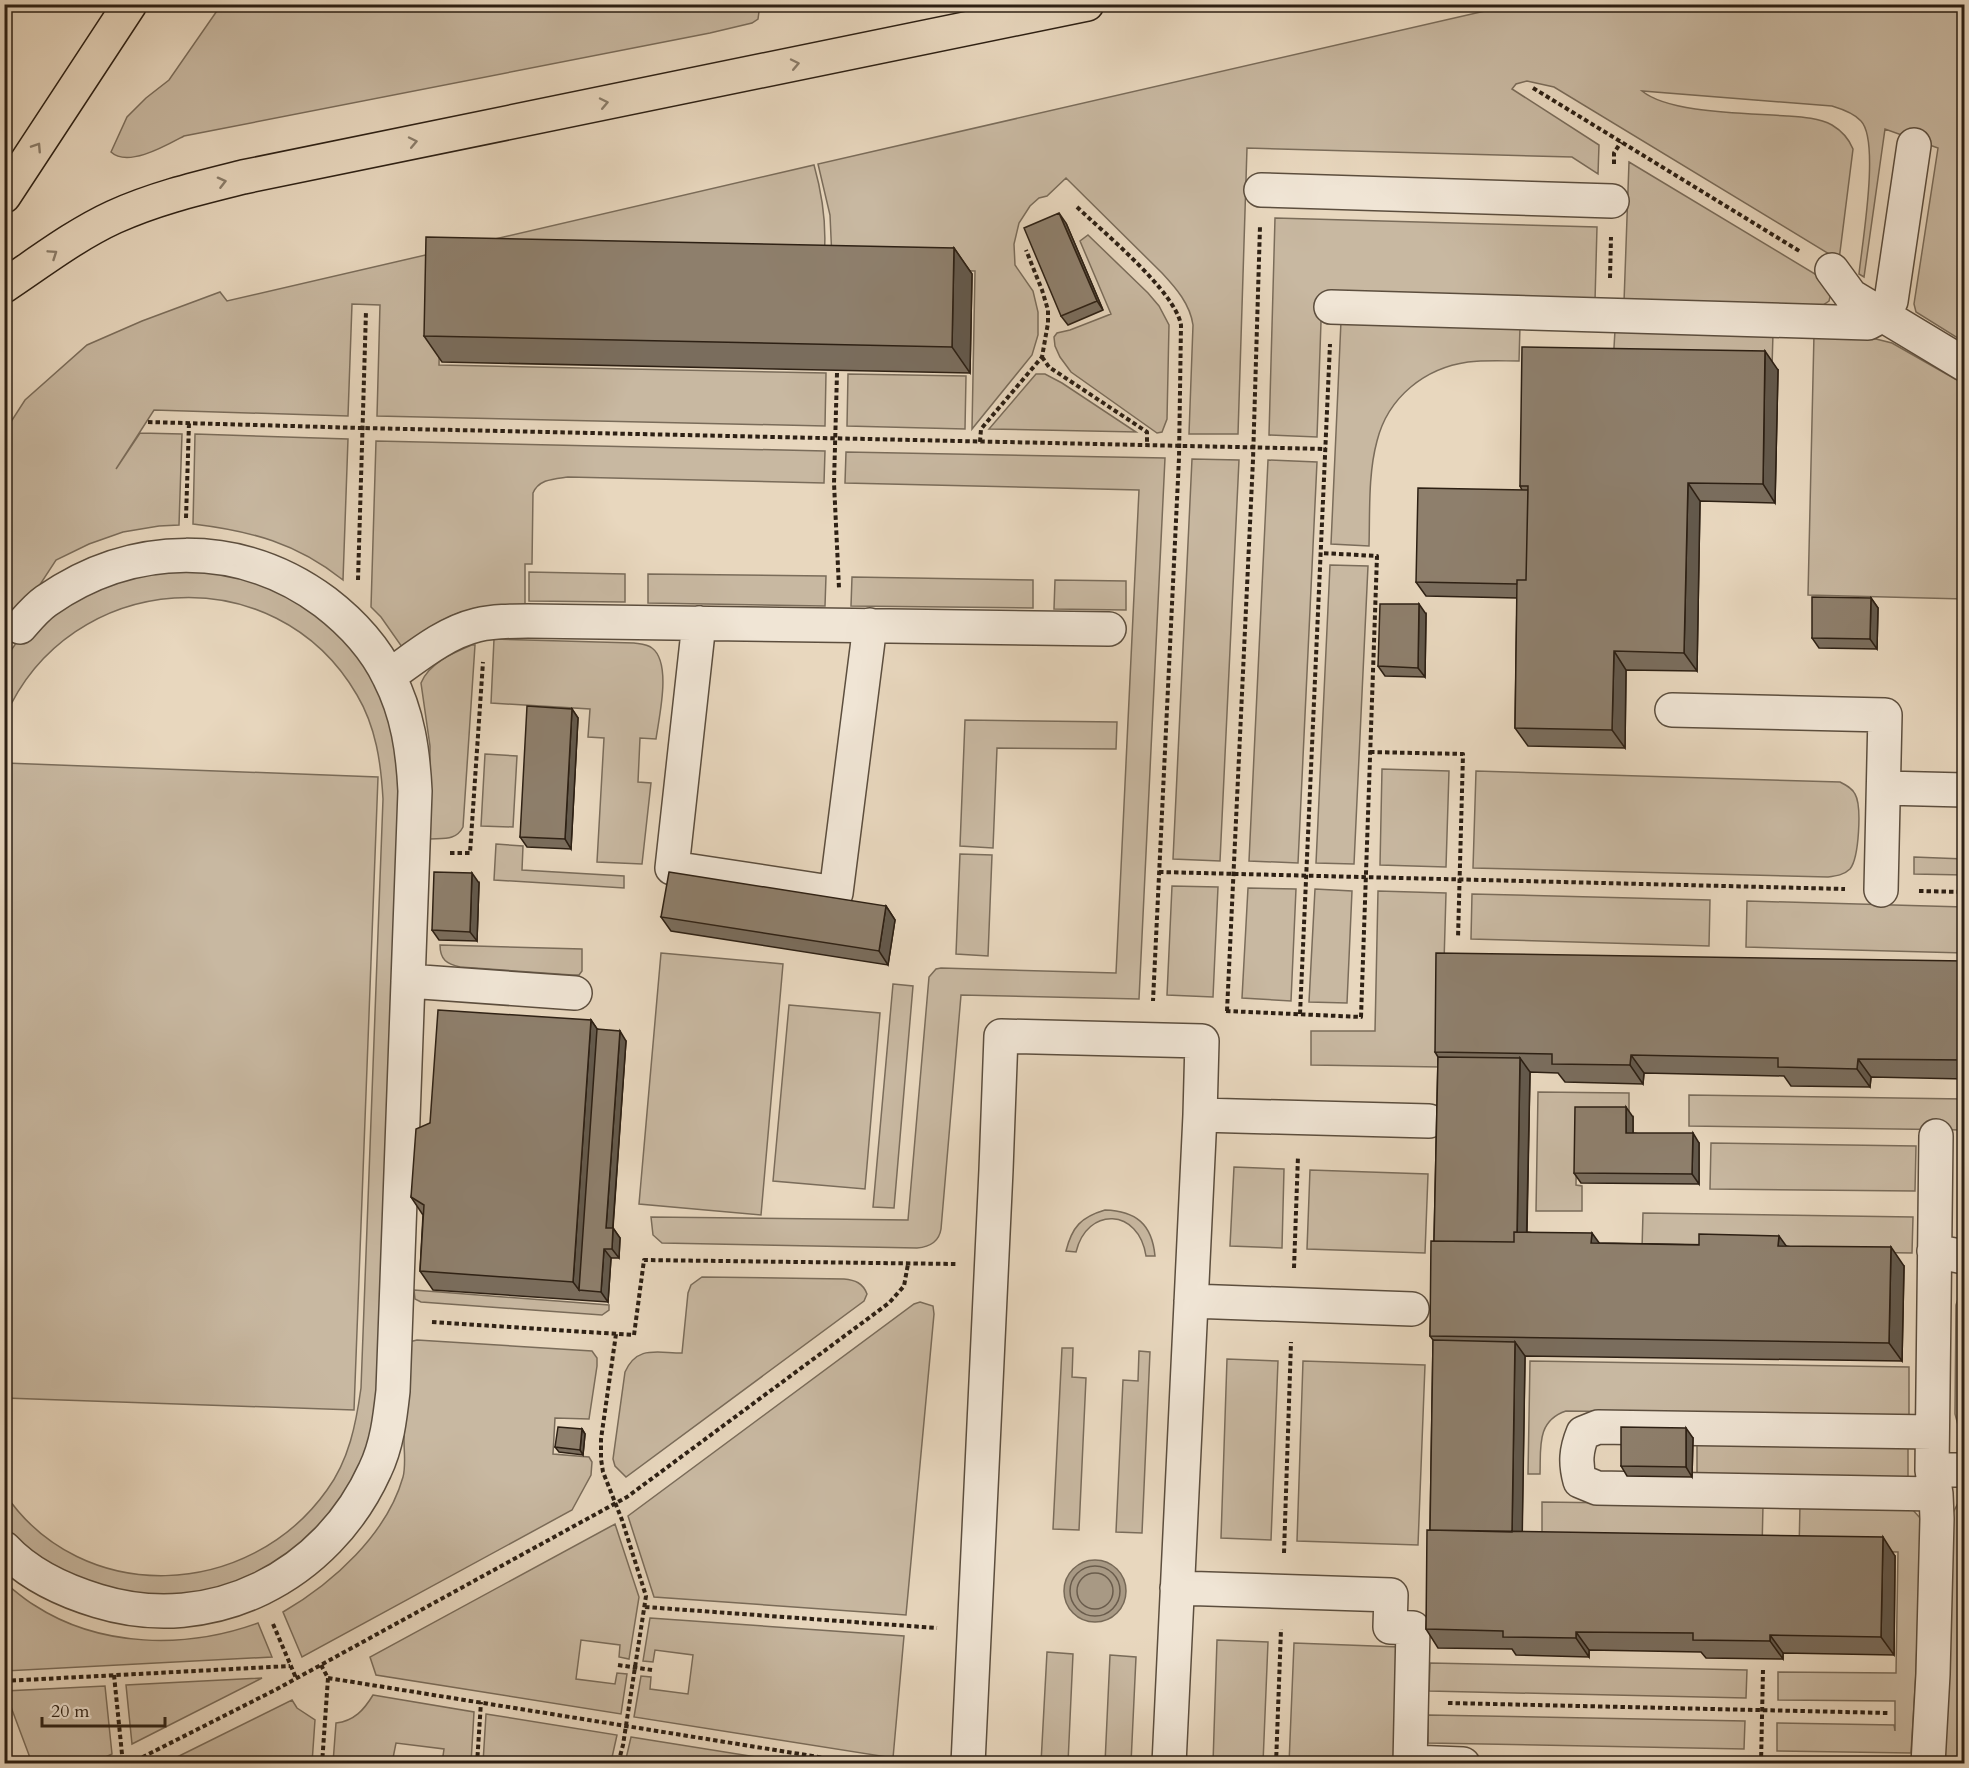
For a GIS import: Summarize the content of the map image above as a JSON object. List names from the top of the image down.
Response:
{
  "scale_bar": "20 m"
}
